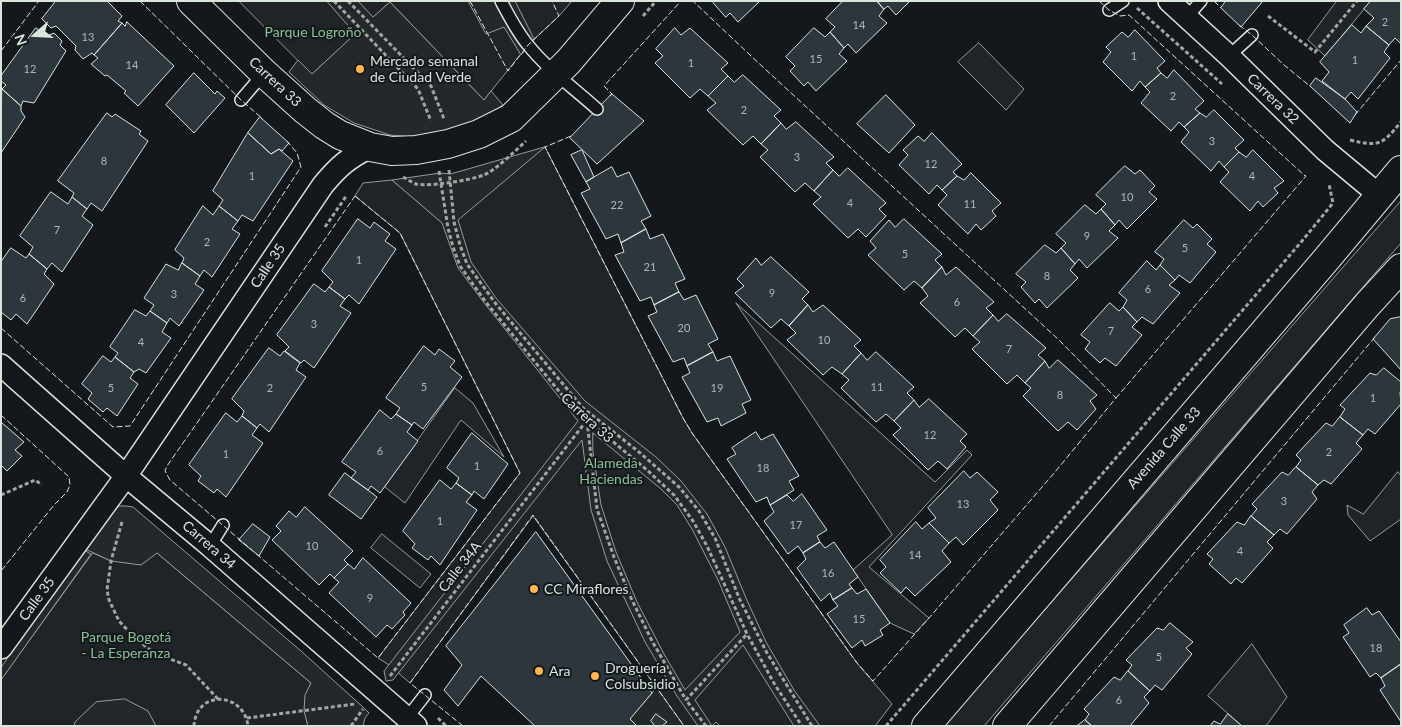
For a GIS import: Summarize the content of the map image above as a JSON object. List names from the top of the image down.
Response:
{
  "streets": {
    "main road": ["Carrera 33", "Avenida Calle 33"],
    "street": ["Carrera 32", "Calle 35", "Carrera 34"],
    "path": ["Calle 34A"]
  },
  "crossings": [
    ["Carrera 33", "Calle 35"],
    ["Carrera 33", "Calle 34A"],
    ["Carrera 32", "Avenida Calle 33"],
    ["Calle 35", "Carrera 34"],
    ["Carrera 34", "Calle 34A"]
  ],
  "parks": ["Parque Logroño", "Alameda Haciendas", "Parque Bogotá - La Esperanza"],
  "places": [
    "Mercado semanal de Ciudad Verde",
    "CC Miraflores",
    "Ara",
    "Droguería Colsubsidio"
  ],
  "house_numbers": [
    "2",
    "14",
    "13",
    "1",
    "15",
    "1",
    "1",
    "14",
    "12",
    "2",
    "2",
    "3",
    "3",
    "8",
    "12",
    "1",
    "4",
    "10",
    "4",
    "11",
    "22",
    "7",
    "9",
    "2",
    "5",
    "5",
    "1",
    "21",
    "8",
    "6",
    "9",
    "3",
    "6",
    "6",
    "3",
    "20",
    "7",
    "10",
    "4",
    "7",
    "5",
    "11",
    "5",
    "2",
    "19",
    "8",
    "1",
    "12",
    "6",
    "2",
    "1",
    "1",
    "18",
    "3",
    "13",
    "1",
    "17",
    "10",
    "4",
    "14",
    "16",
    "9",
    "15",
    "18",
    "5",
    "6"
  ],
  "north": "left"
}
